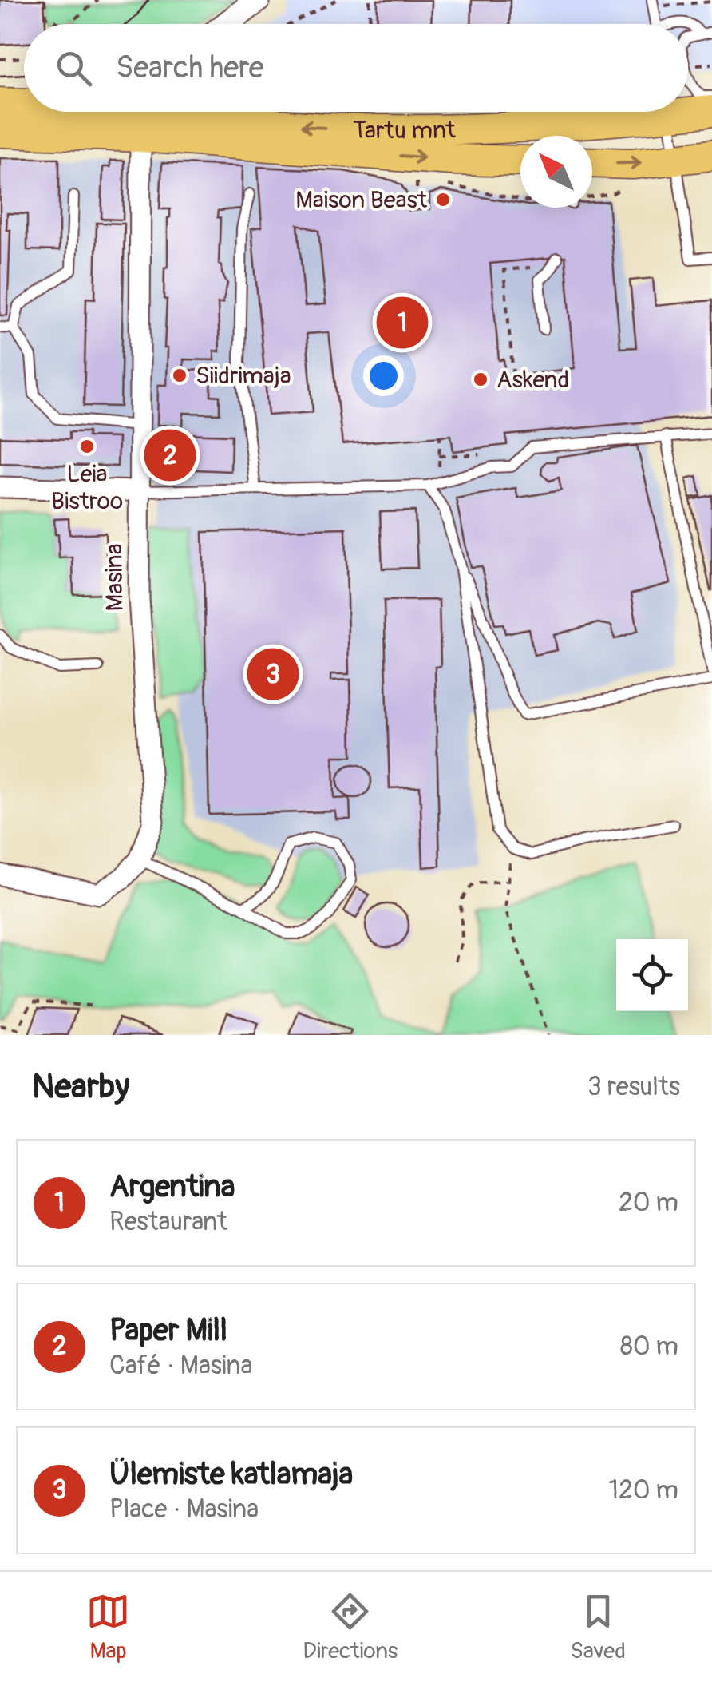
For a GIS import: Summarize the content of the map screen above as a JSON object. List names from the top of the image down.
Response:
{
  "streets": {
    "main road": ["Tartu mnt"],
    "street": ["Masina"]
  },
  "crossings": [
    ["Tartu mnt", "Masina"]
  ],
  "places": [
    "Maison Beast",
    "Siidrimaja",
    "Askend",
    "Leia Bistroo"
  ],
  "north": "top left",
  "page": {
    "search": "Search here",
    "pins": ["1", "2", "3"],
    "heading": ["Nearby", "3 results"],
    "list": [
      {
        "mark": "1",
        "name": "Argentina",
        "note": "Restaurant",
        "value": "20 m"
      },
      {
        "mark": "2",
        "name": "Paper Mill",
        "note": "Café · Masina",
        "value": "80 m"
      },
      {
        "mark": "3",
        "name": "Ülemiste katlamaja",
        "note": "Place · Masina",
        "value": "120 m"
      }
    ],
    "nav": ["Map", "Directions", "Saved"]
  }
}
